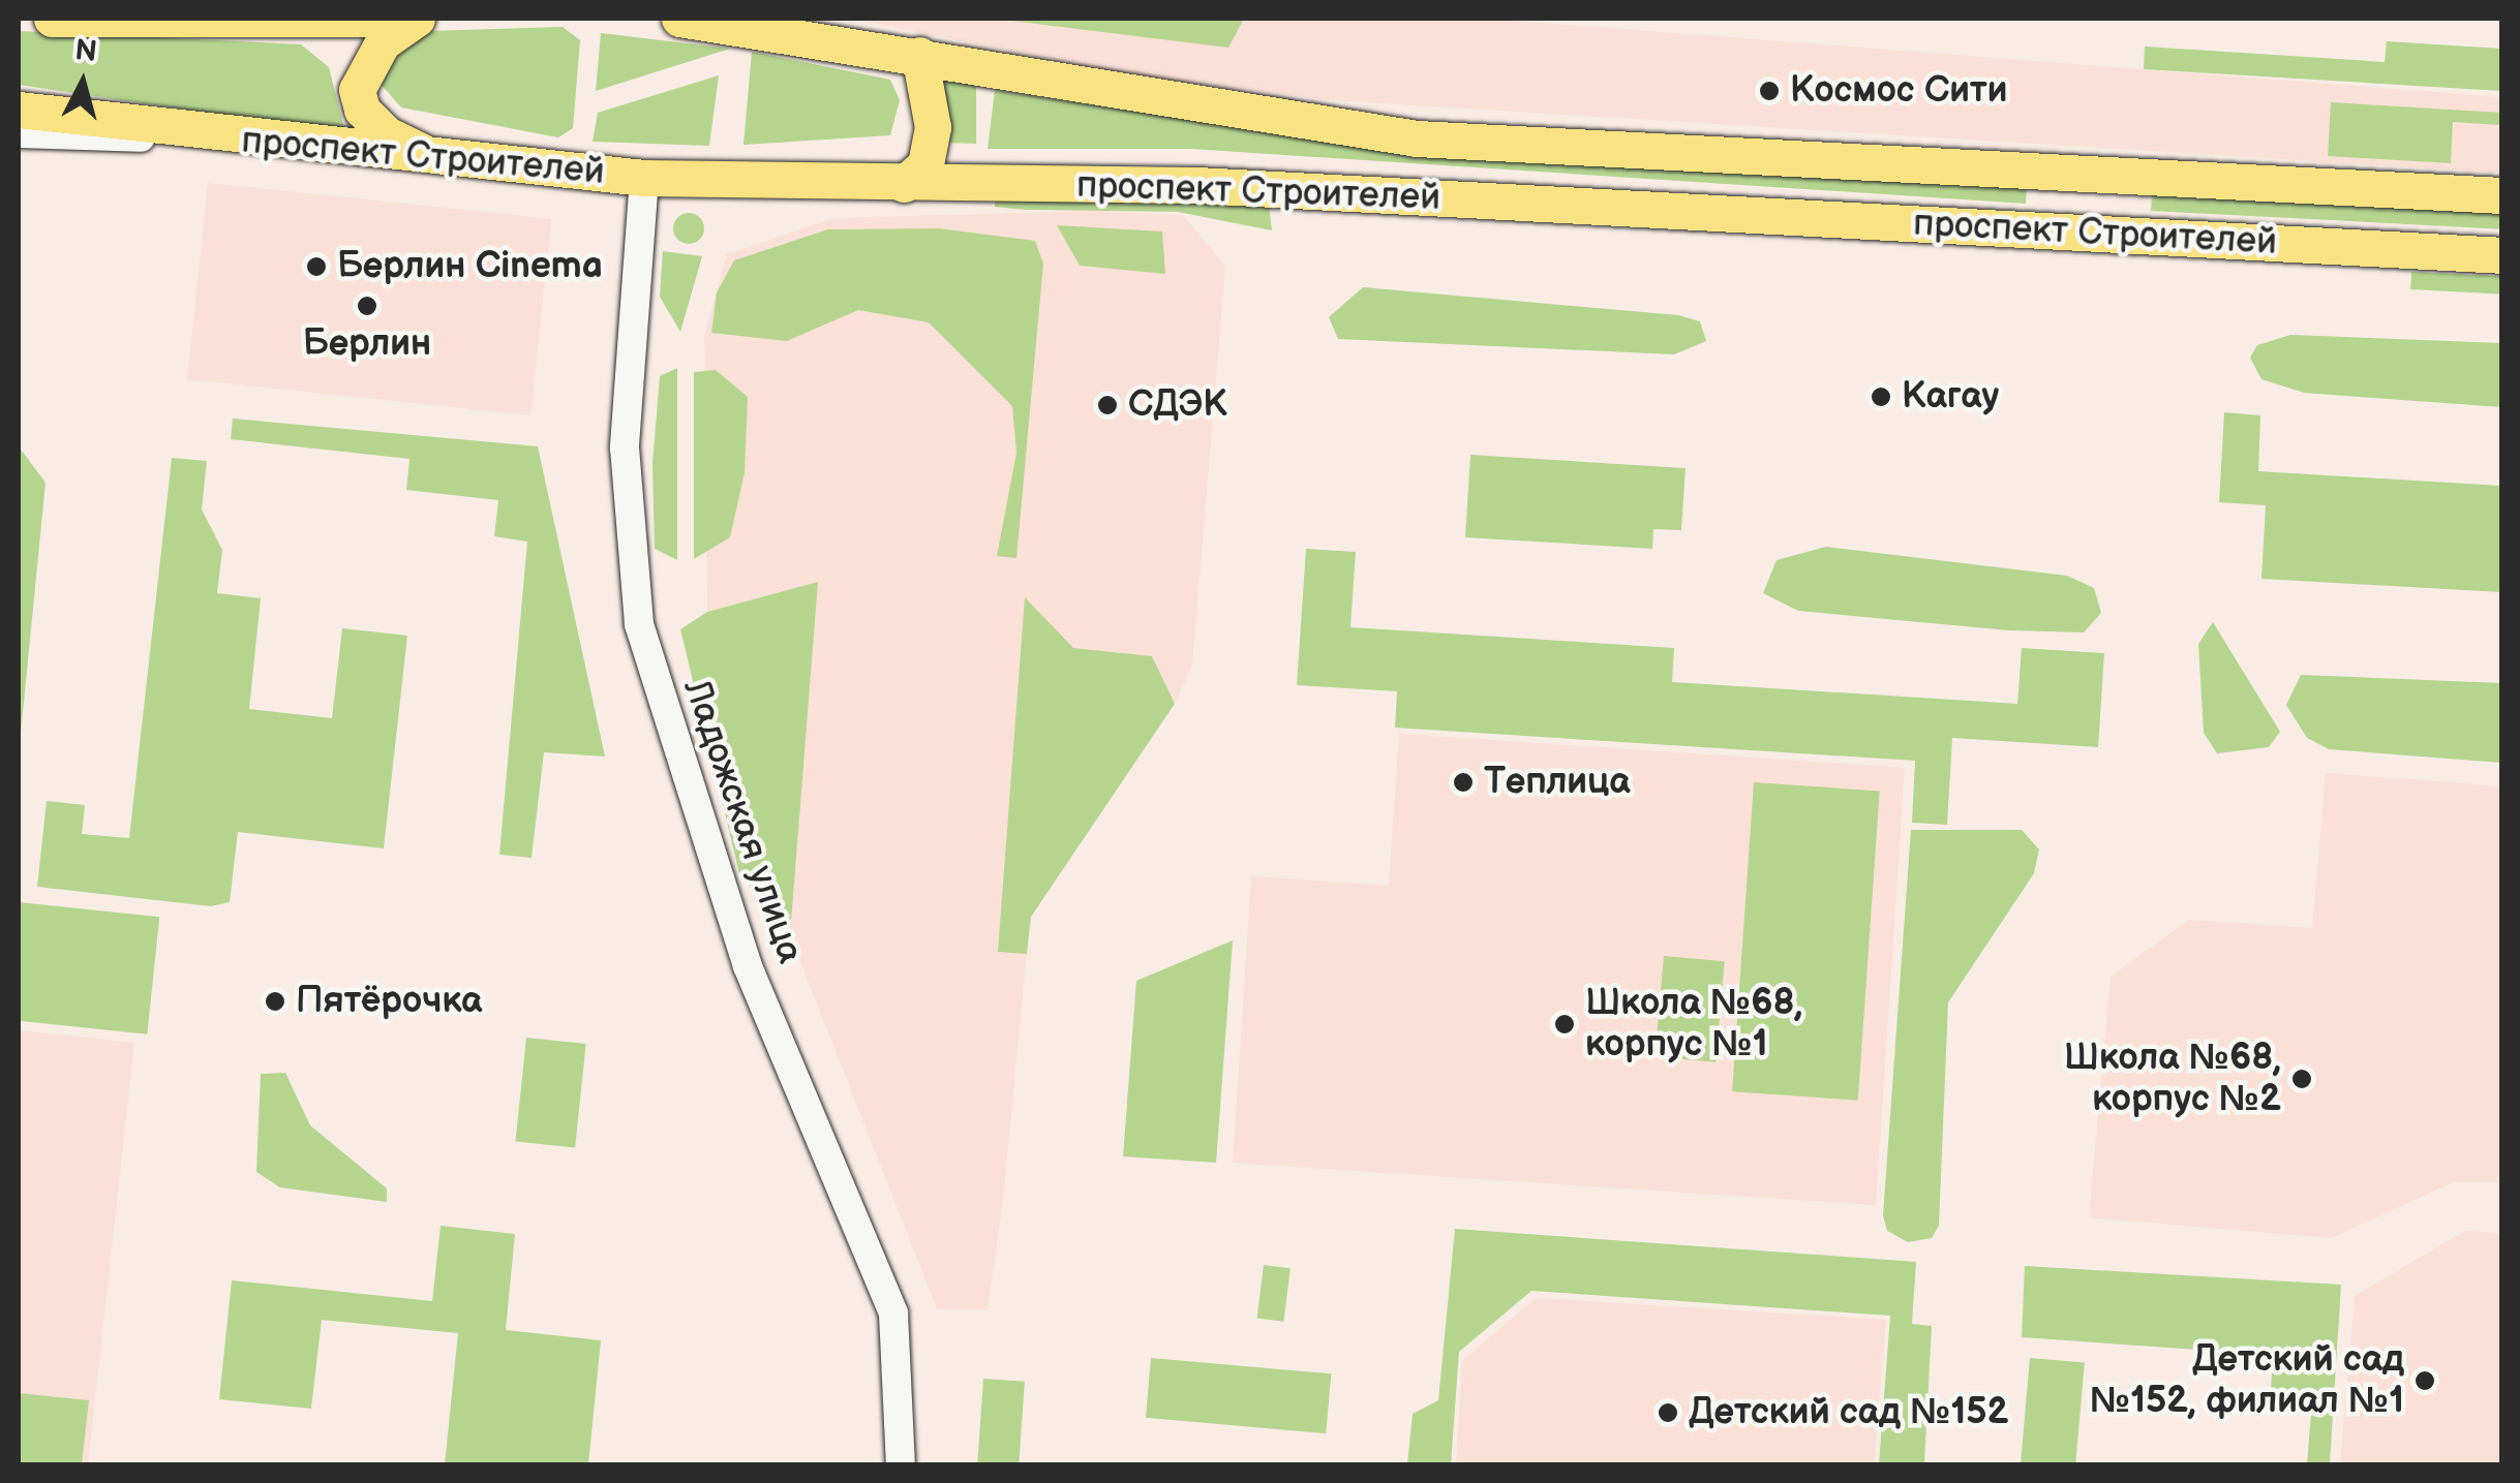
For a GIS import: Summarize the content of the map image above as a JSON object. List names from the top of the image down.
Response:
{
  "streets": {
    "main road": ["проспект Строителей"],
    "street": ["Ладожская улица"]
  },
  "crossings": [
    ["проспект Строителей", "Ладожская улица"]
  ],
  "places": [
    "Космос Сити",
    "Берлин Cinema",
    "Берлин",
    "Кагау",
    "СДЭК",
    "Теплица",
    "Пятёрочка",
    "Школа №68, корпус №1",
    "Школа №68, корпус №2",
    "Детский сад №152, филиал №1",
    "Детский сад №152"
  ],
  "north": "top"
}
